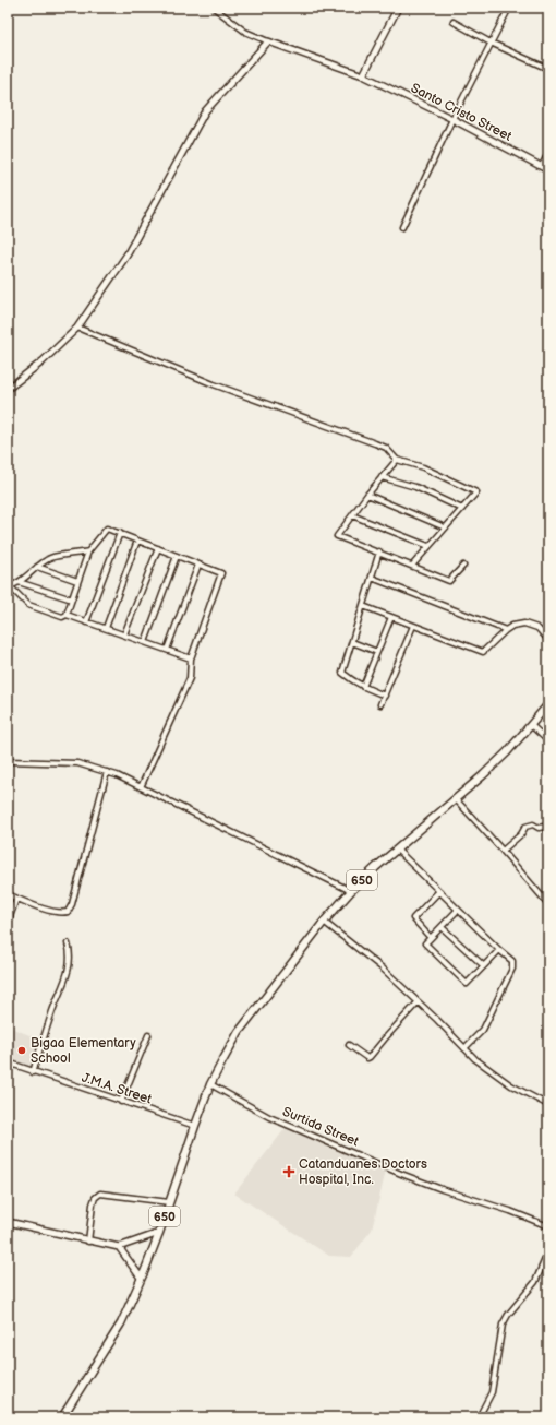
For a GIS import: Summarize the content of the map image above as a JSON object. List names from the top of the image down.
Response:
{
  "streets": {
    "main road": ["650"],
    "street": ["Santo Cristo Street", "J.M.A. Street", "Surtida Street"]
  },
  "crossings": [
    ["650", "J.M.A. Street"],
    ["650", "Surtida Street"]
  ],
  "places": {
    "other": ["Bigaa Elementary School"],
    "health": ["Catanduanes Doctors Hospital, Inc."]
  }
}
